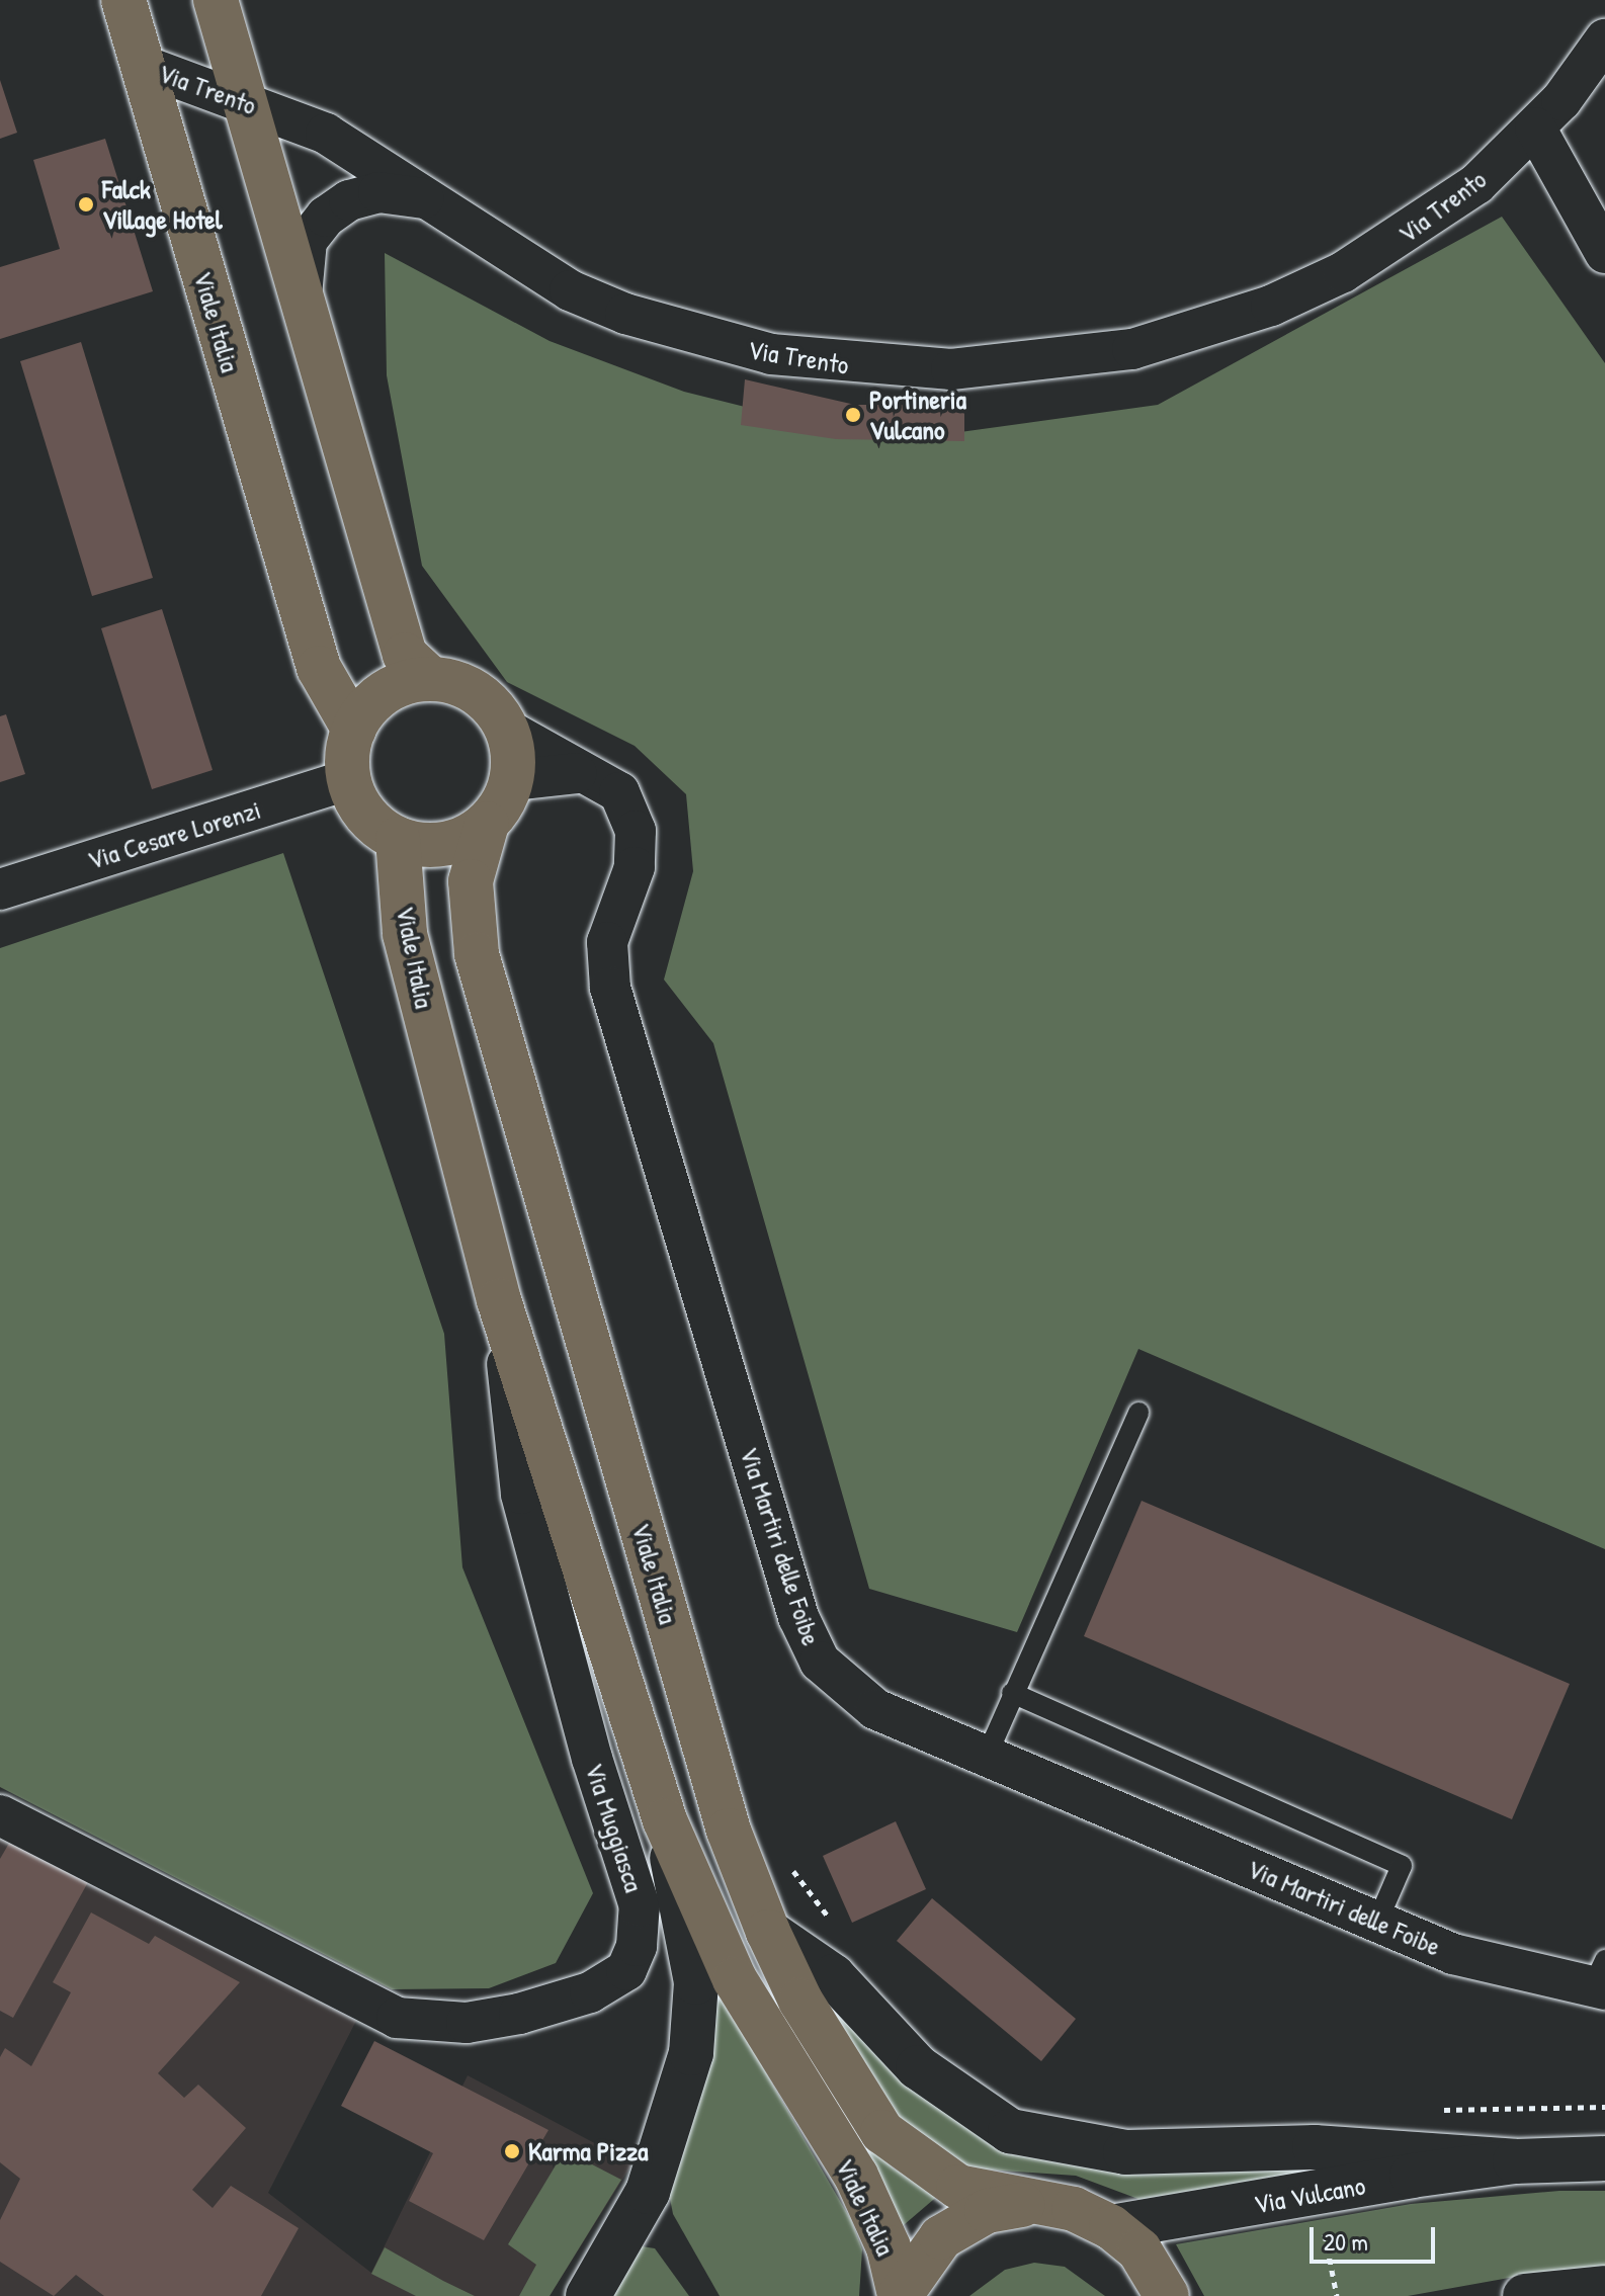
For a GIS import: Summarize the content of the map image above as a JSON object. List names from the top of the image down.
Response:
{
  "streets": {
    "main road": ["Viale Italia", "Via Vulcano"],
    "street": [
      "Via Trento",
      "Via Cesare Lorenzi",
      "Via Martiri delle Foibe",
      "Via Muggiasca"
    ]
  },
  "crossings": [
    ["Via Trento", "Viale Italia"],
    ["Viale Italia", "Via Cesare Lorenzi"],
    ["Viale Italia", "Via Martiri delle Foibe"],
    ["Viale Italia", "Via Muggiasca"],
    ["Viale Italia", "Via Vulcano"],
    ["Via Cesare Lorenzi", "Via Martiri delle Foibe"]
  ],
  "places": ["Falck Village Hotel", "Portineria Vulcano", "Karma Pizza"],
  "scale_bar": "20 m"
}
